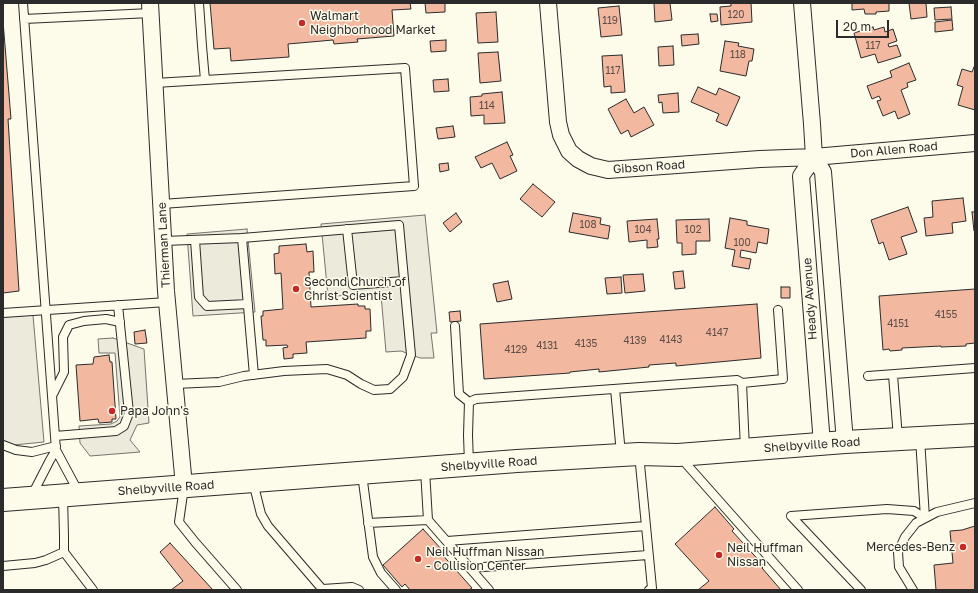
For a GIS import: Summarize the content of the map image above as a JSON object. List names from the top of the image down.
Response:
{
  "streets": {
    "main road": ["Shelbyville Road"],
    "street": [
      "Don Allen Road",
      "Gibson Road",
      "Thierman Lane",
      "Heady Avenue"
    ]
  },
  "crossings": [
    ["Don Allen Road", "Gibson Road"],
    ["Don Allen Road", "Heady Avenue"],
    ["Gibson Road", "Heady Avenue"],
    ["Thierman Lane", "Shelbyville Road"],
    ["Heady Avenue", "Shelbyville Road"]
  ],
  "places": [
    "Walmart Neighborhood Market",
    "Second Church of Christ Scientist",
    "Papa John's",
    "Mercedes-Benz",
    "Neil Huffman Nissan",
    "Neil Huffman Nissan - Collision Center"
  ],
  "house_numbers": [
    "120",
    "119",
    "117",
    "118",
    "117",
    "114",
    "108",
    "104",
    "102",
    "100",
    "4155",
    "4151",
    "4147",
    "4143",
    "4139",
    "4135",
    "4131",
    "4129"
  ],
  "scale_bar": "20 m"
}
